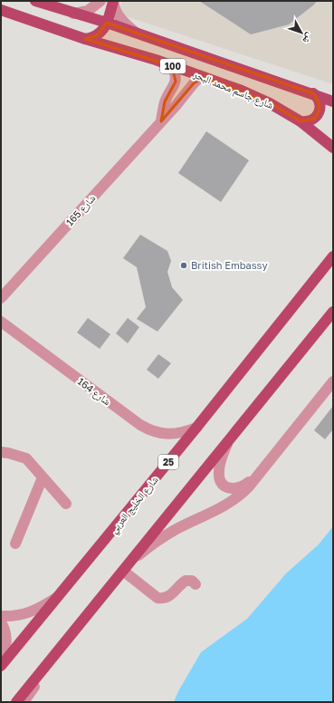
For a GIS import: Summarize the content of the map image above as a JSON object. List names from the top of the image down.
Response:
{
  "streets": {
    "main road": [
      "100",
      "شارع جاسم محمد البحر",
      "25",
      "شارع الخليج العربي"
    ],
    "street": ["شارع 165", "شارع 164"]
  },
  "crossings": [
    ["شارع جاسم محمد البحر", "شارع 165"],
    ["شارع 164", "شارع الخليج العربي"]
  ],
  "places": ["British Embassy"],
  "north": "bottom right"
}
